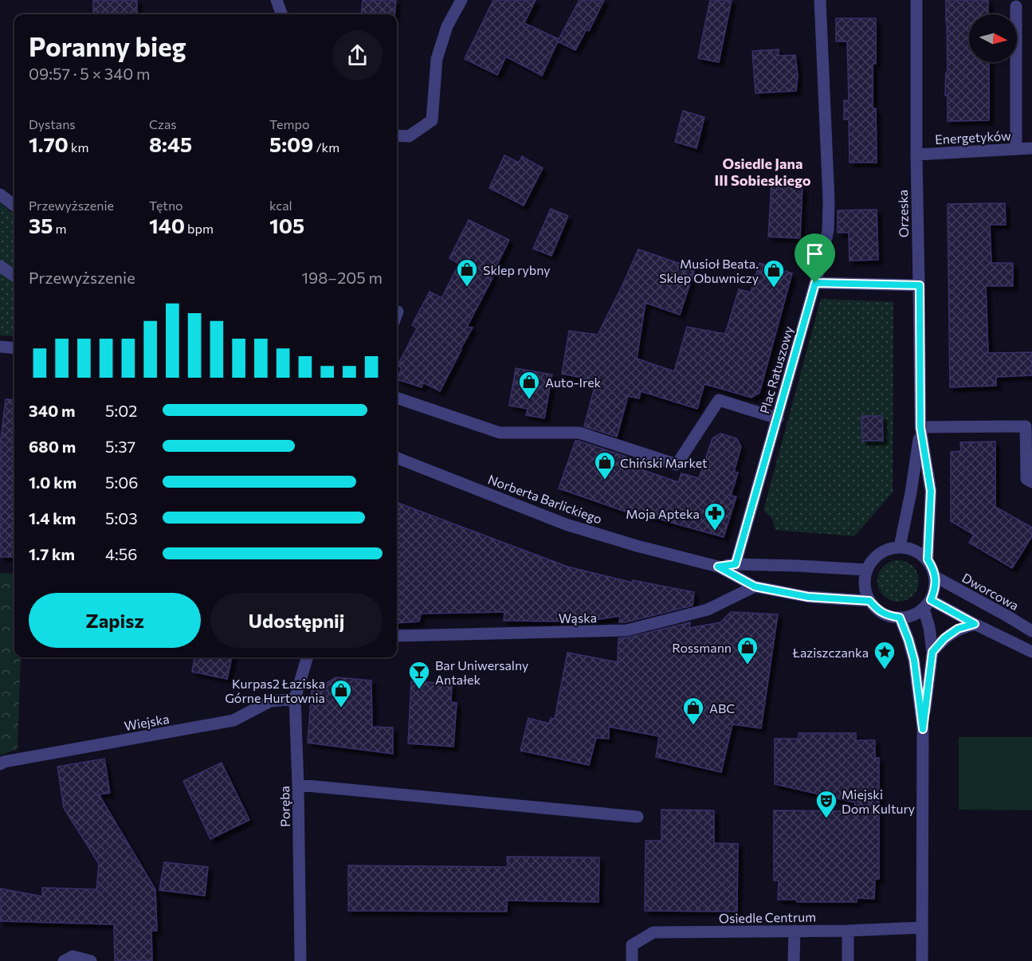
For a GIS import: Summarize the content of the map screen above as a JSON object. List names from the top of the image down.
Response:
{
  "streets": {
    "street": [
      "Energetyków",
      "Orzeska",
      "Plac Ratuszowy",
      "Norberta Barlickiego",
      "Dworcowa",
      "Wąska",
      "Wiejska",
      "Poręba",
      "Osiedle Centrum"
    ]
  },
  "crossings": [
    ["Energetyków", "Orzeska"],
    ["Orzeska", "Norberta Barlickiego"],
    ["Orzeska", "Dworcowa"],
    ["Plac Ratuszowy", "Norberta Barlickiego"],
    ["Norberta Barlickiego", "Dworcowa"],
    ["Norberta Barlickiego", "Wąska"],
    ["Wiejska", "Poręba"]
  ],
  "districts": ["Osiedle Jana III Sobieskiego"],
  "places": {
    "shop": [
      "Sklep rybny",
      "Musioł Beata. Sklep Obuwniczy",
      "Auto-Irek",
      "Chiński Market",
      "Rossmann",
      "Kurpas2 Łaziska Górne Hurtownia",
      "ABC"
    ],
    "pharmacy": ["Moja Apteka"],
    "place": ["Łaziszczanka"],
    "bar": ["Bar Uniwersalny Antałek"],
    "theatre": ["Miejski Dom Kultury"]
  },
  "north": "right",
  "page": {
    "heading": ["Poranny bieg", "09:57 · 5 × 340 m"],
    "stats": [
      ["Dystans", "1.70 km"],
      ["Czas", "8:45"],
      ["Tempo", "5:09 /km"],
      ["Przewyższenie", "35 m"],
      ["Tętno", "140 bpm"],
      ["kcal", "105"]
    ],
    "chart": ["Przewyższenie", "198–205 m"],
    "list": [
      {
        "name": "340 m",
        "note": "5:02"
      },
      {
        "name": "680 m",
        "note": "5:37"
      },
      {
        "name": "1.0 km",
        "note": "5:06"
      },
      {
        "name": "1.4 km",
        "note": "5:03"
      },
      {
        "name": "1.7 km",
        "note": "4:56"
      }
    ],
    "buttons": ["Zapisz", "Udostępnij"]
  }
}
